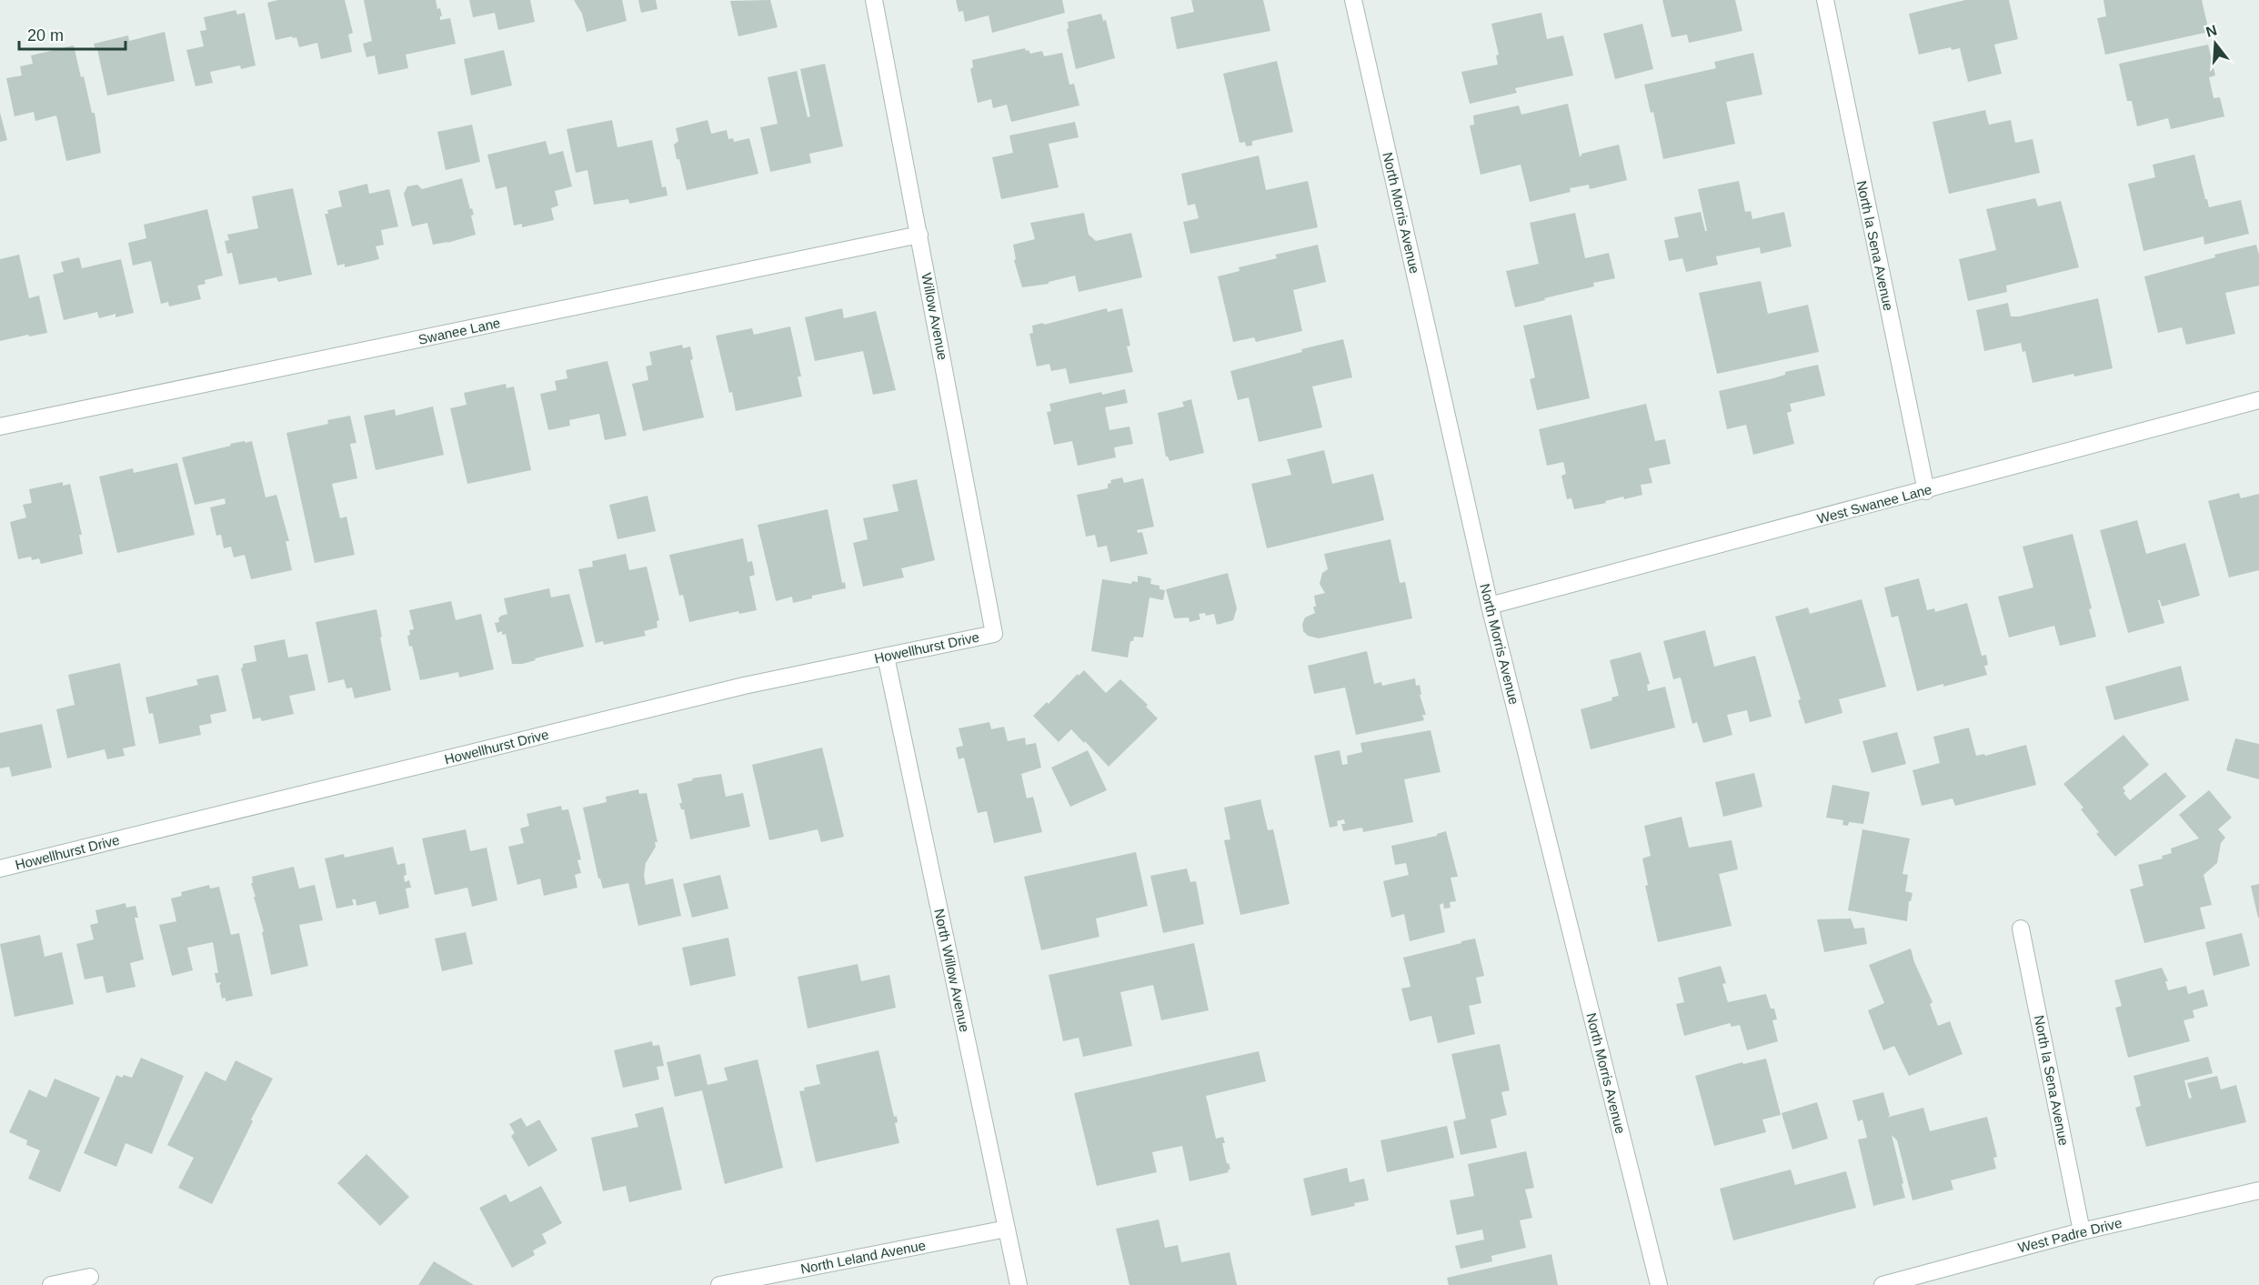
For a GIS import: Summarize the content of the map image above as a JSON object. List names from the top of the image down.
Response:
{
  "streets": {
    "street": [
      "North Morris Avenue",
      "North la Sena Avenue",
      "Willow Avenue",
      "Swanee Lane",
      "West Swanee Lane",
      "Howellhurst Drive",
      "North Willow Avenue",
      "West Padre Drive",
      "North Leland Avenue"
    ]
  },
  "crossings": [
    ["North Morris Avenue", "West Swanee Lane"],
    ["North la Sena Avenue", "West Swanee Lane"],
    ["North la Sena Avenue", "West Padre Drive"],
    ["Willow Avenue", "Swanee Lane"],
    ["Willow Avenue", "Howellhurst Drive"],
    ["Howellhurst Drive", "North Willow Avenue"],
    ["North Willow Avenue", "North Leland Avenue"]
  ],
  "scale_bar": "20 m",
  "north": "top"
}
